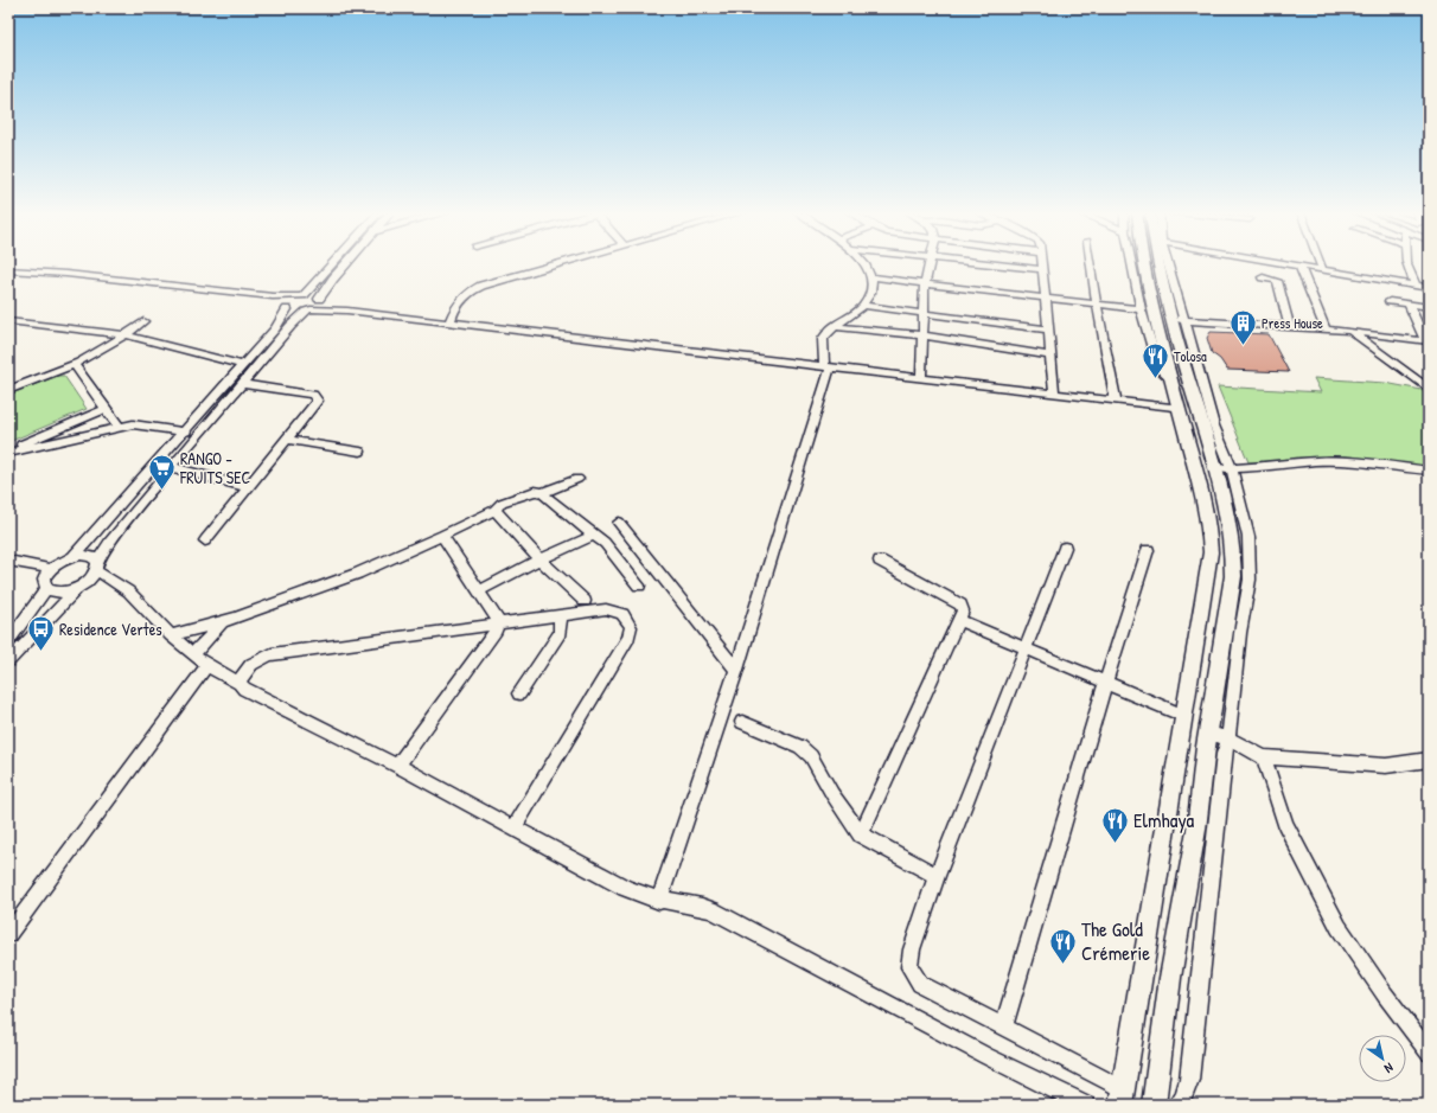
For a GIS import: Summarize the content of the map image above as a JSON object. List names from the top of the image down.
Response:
{
  "places": {
    "building": ["Press House"],
    "restaurant": ["Tolosa", "Elmhaya", "The Gold Crémerie"],
    "supermarket": ["RANGO - FRUITS SEC"],
    "bus stop": ["Residence Vertes"]
  },
  "north": "bottom right"
}
